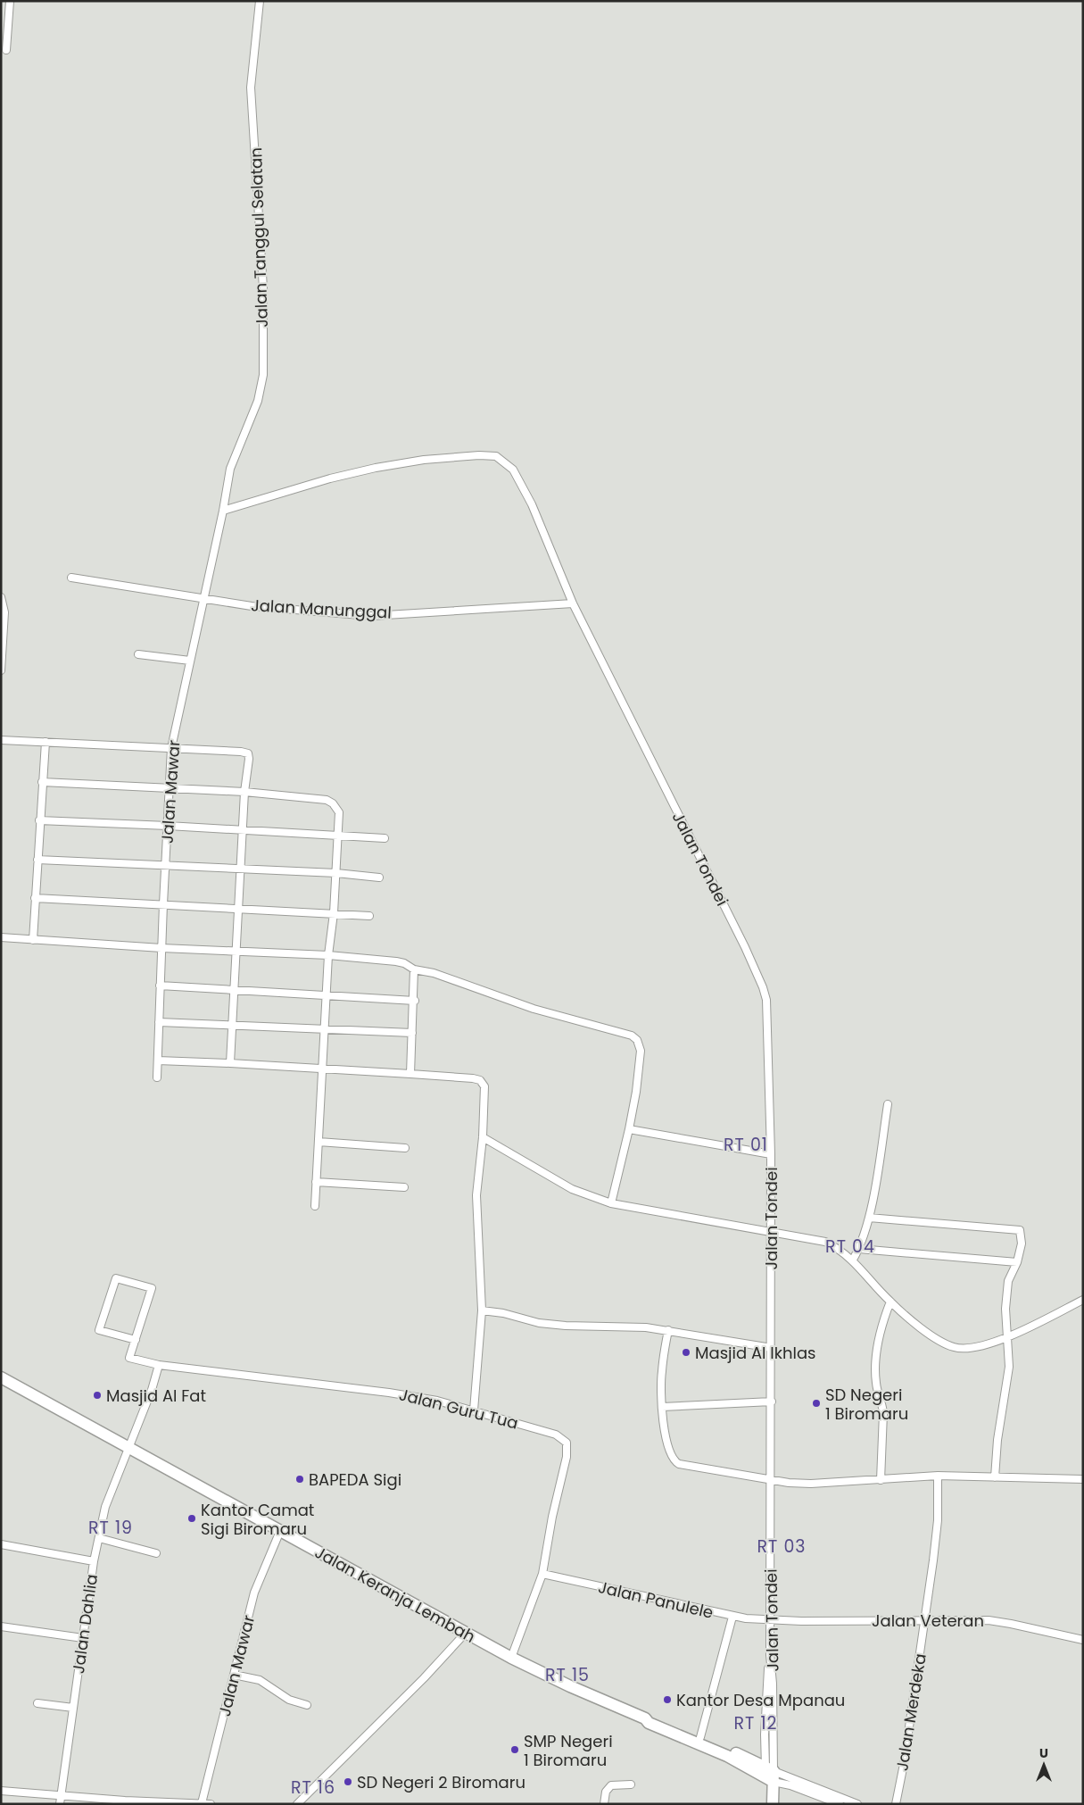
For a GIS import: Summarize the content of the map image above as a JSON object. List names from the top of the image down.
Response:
{
  "streets": {
    "main road": ["Jalan Keranja Lembah"],
    "street": [
      "Jalan Tanggul Selatan",
      "Jalan Manunggal",
      "Jalan Mawar",
      "Jalan Tondei",
      "Jalan Guru Tua",
      "Jalan Panulele",
      "Jalan Veteran",
      "Jalan Dahlia",
      "Jalan Merdeka"
    ]
  },
  "crossings": [
    ["Jalan Tanggul Selatan", "Jalan Mawar"],
    ["Jalan Tanggul Selatan", "Jalan Tondei"],
    ["Jalan Manunggal", "Jalan Mawar"],
    ["Jalan Manunggal", "Jalan Tondei"],
    ["Jalan Mawar", "Jalan Tondei"],
    ["Jalan Mawar", "Jalan Keranja Lembah"],
    ["Jalan Tondei", "Jalan Keranja Lembah"],
    ["Jalan Tondei", "Jalan Panulele"],
    ["Jalan Tondei", "Jalan Veteran"],
    ["Jalan Guru Tua", "Jalan Keranja Lembah"],
    ["Jalan Guru Tua", "Jalan Panulele"],
    ["Jalan Keranja Lembah", "Jalan Dahlia"],
    ["Jalan Panulele", "Jalan Veteran"],
    ["Jalan Veteran", "Jalan Merdeka"]
  ],
  "districts": [
    "RT 01",
    "RT 04",
    "RT 19",
    "RT 03",
    "RT 15",
    "RT 12",
    "RT 16"
  ],
  "places": [
    "Masjid Al Ikhlas",
    "Masjid Al Fat",
    "SD Negeri 1 Biromaru",
    "BAPEDA Sigi",
    "Kantor Camat Sigi Biromaru",
    "Kantor Desa Mpanau",
    "SMP Negeri 1 Biromaru",
    "SD Negeri 2 Biromaru"
  ],
  "north": "top"
}
